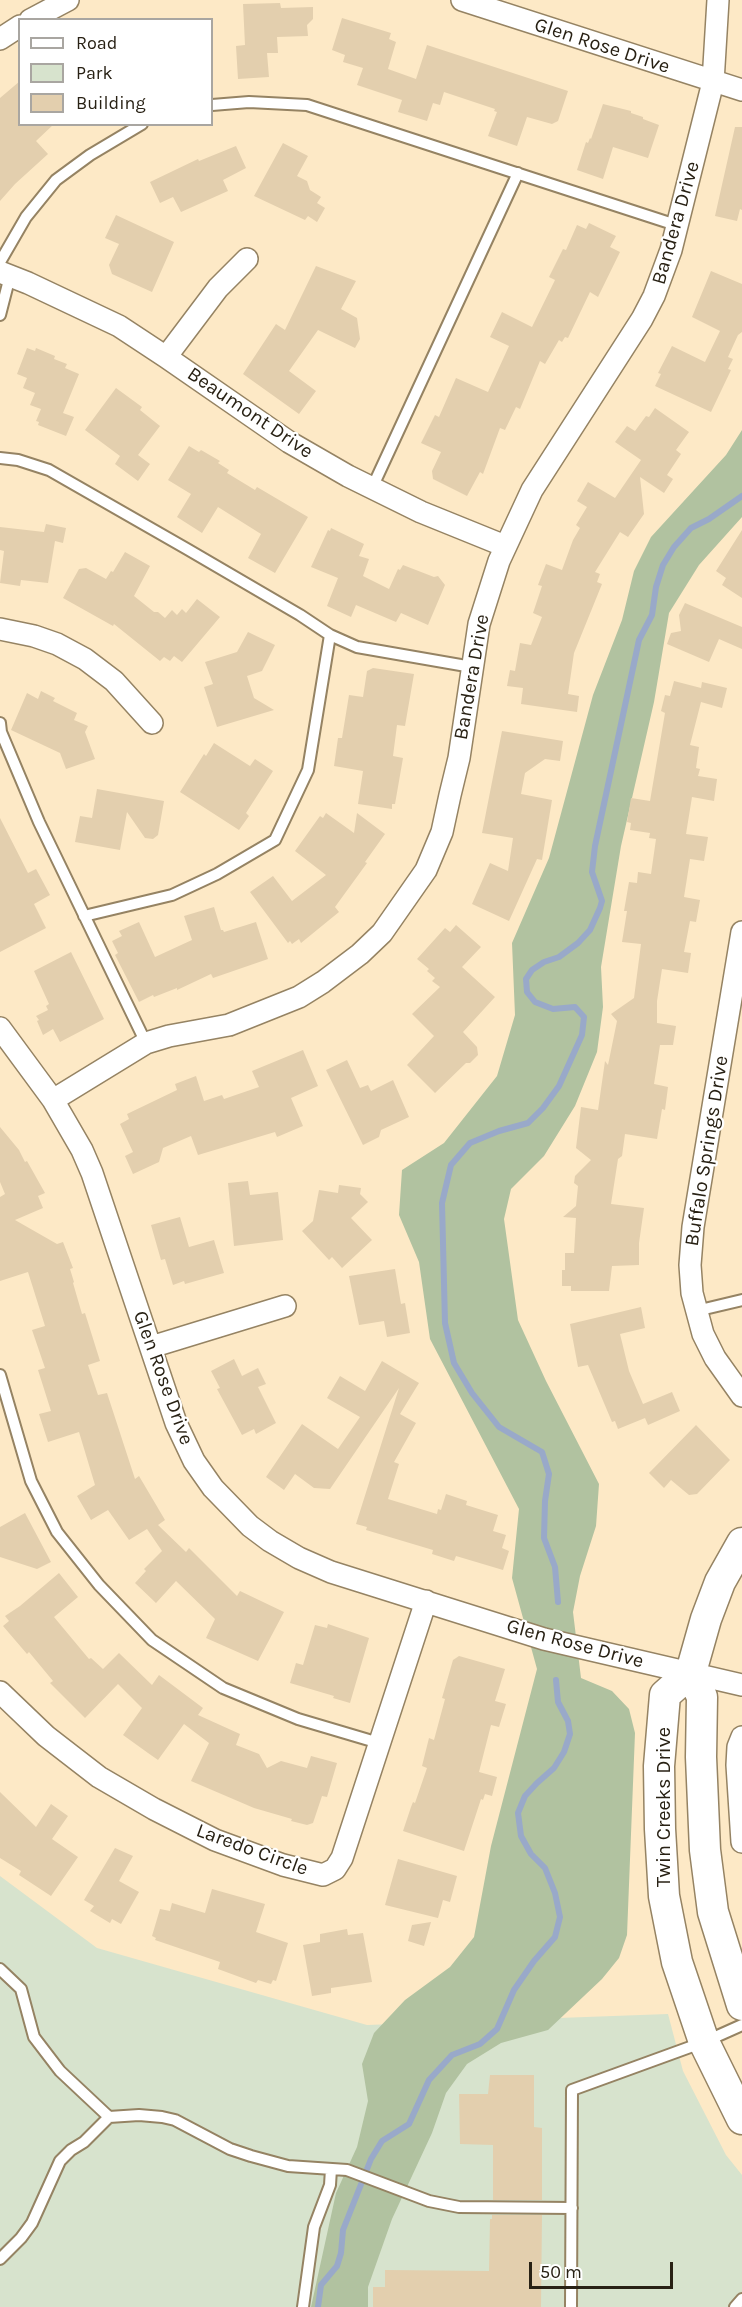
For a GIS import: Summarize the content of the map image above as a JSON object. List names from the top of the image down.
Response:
{
  "streets": {
    "street": [
      "Glen Rose Drive",
      "Bandera Drive",
      "Beaumont Drive",
      "Buffalo Springs Drive",
      "Twin Creeks Drive",
      "Laredo Circle"
    ]
  },
  "crossings": [
    ["Glen Rose Drive", "Bandera Drive"],
    ["Glen Rose Drive", "Twin Creeks Drive"],
    ["Glen Rose Drive", "Laredo Circle"],
    ["Bandera Drive", "Beaumont Drive"]
  ],
  "legend": ["Road", "Park", "Building"],
  "scale_bar": "50 m"
}
